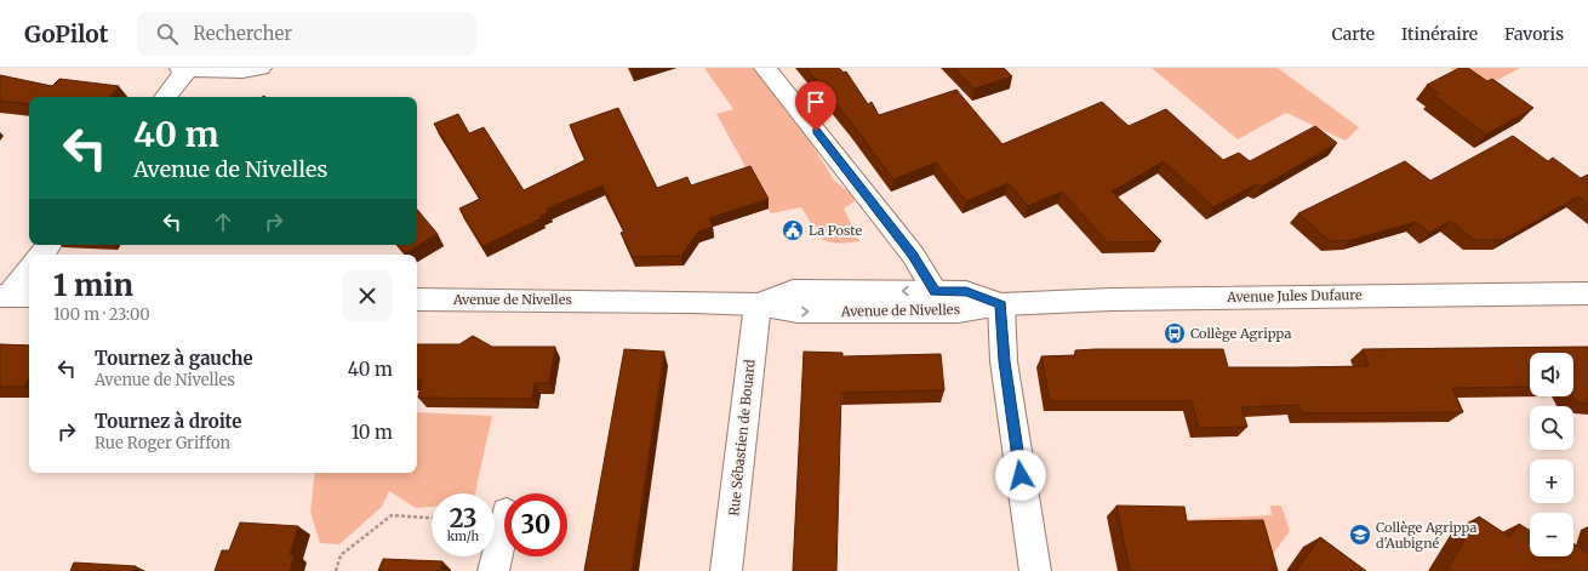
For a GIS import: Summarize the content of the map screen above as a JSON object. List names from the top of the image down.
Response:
{
  "streets": {
    "main road": ["Avenue Jules Dufaure", "Avenue de Nivelles", "Rue Sébastien de Bouard"]
  },
  "crossings": [
    ["Avenue Jules Dufaure", "Avenue de Nivelles"],
    ["Avenue de Nivelles", "Rue Sébastien de Bouard"]
  ],
  "places": {
    "public building": ["La Poste"],
    "bus stop": ["Collège Agrippa"],
    "school or university": ["Collège Agrippa d'Aubigné"]
  },
  "page": {
    "header": "GoPilot",
    "search": "Rechercher",
    "nav": ["Carte", "Itinéraire", "Favoris"],
    "turn": ["40 m", "Avenue de Nivelles"],
    "heading": ["1 min", "100 m · 23:00"],
    "list": [
      {
        "name": "Tournez à gauche",
        "note": "Avenue de Nivelles",
        "value": "40 m"
      },
      {
        "name": "Tournez à droite",
        "note": "Rue Roger Griffon",
        "value": "10 m"
      }
    ],
    "map_buttons": ["+", "−"],
    "speed": "23 km/h",
    "limit": "30"
  }
}
